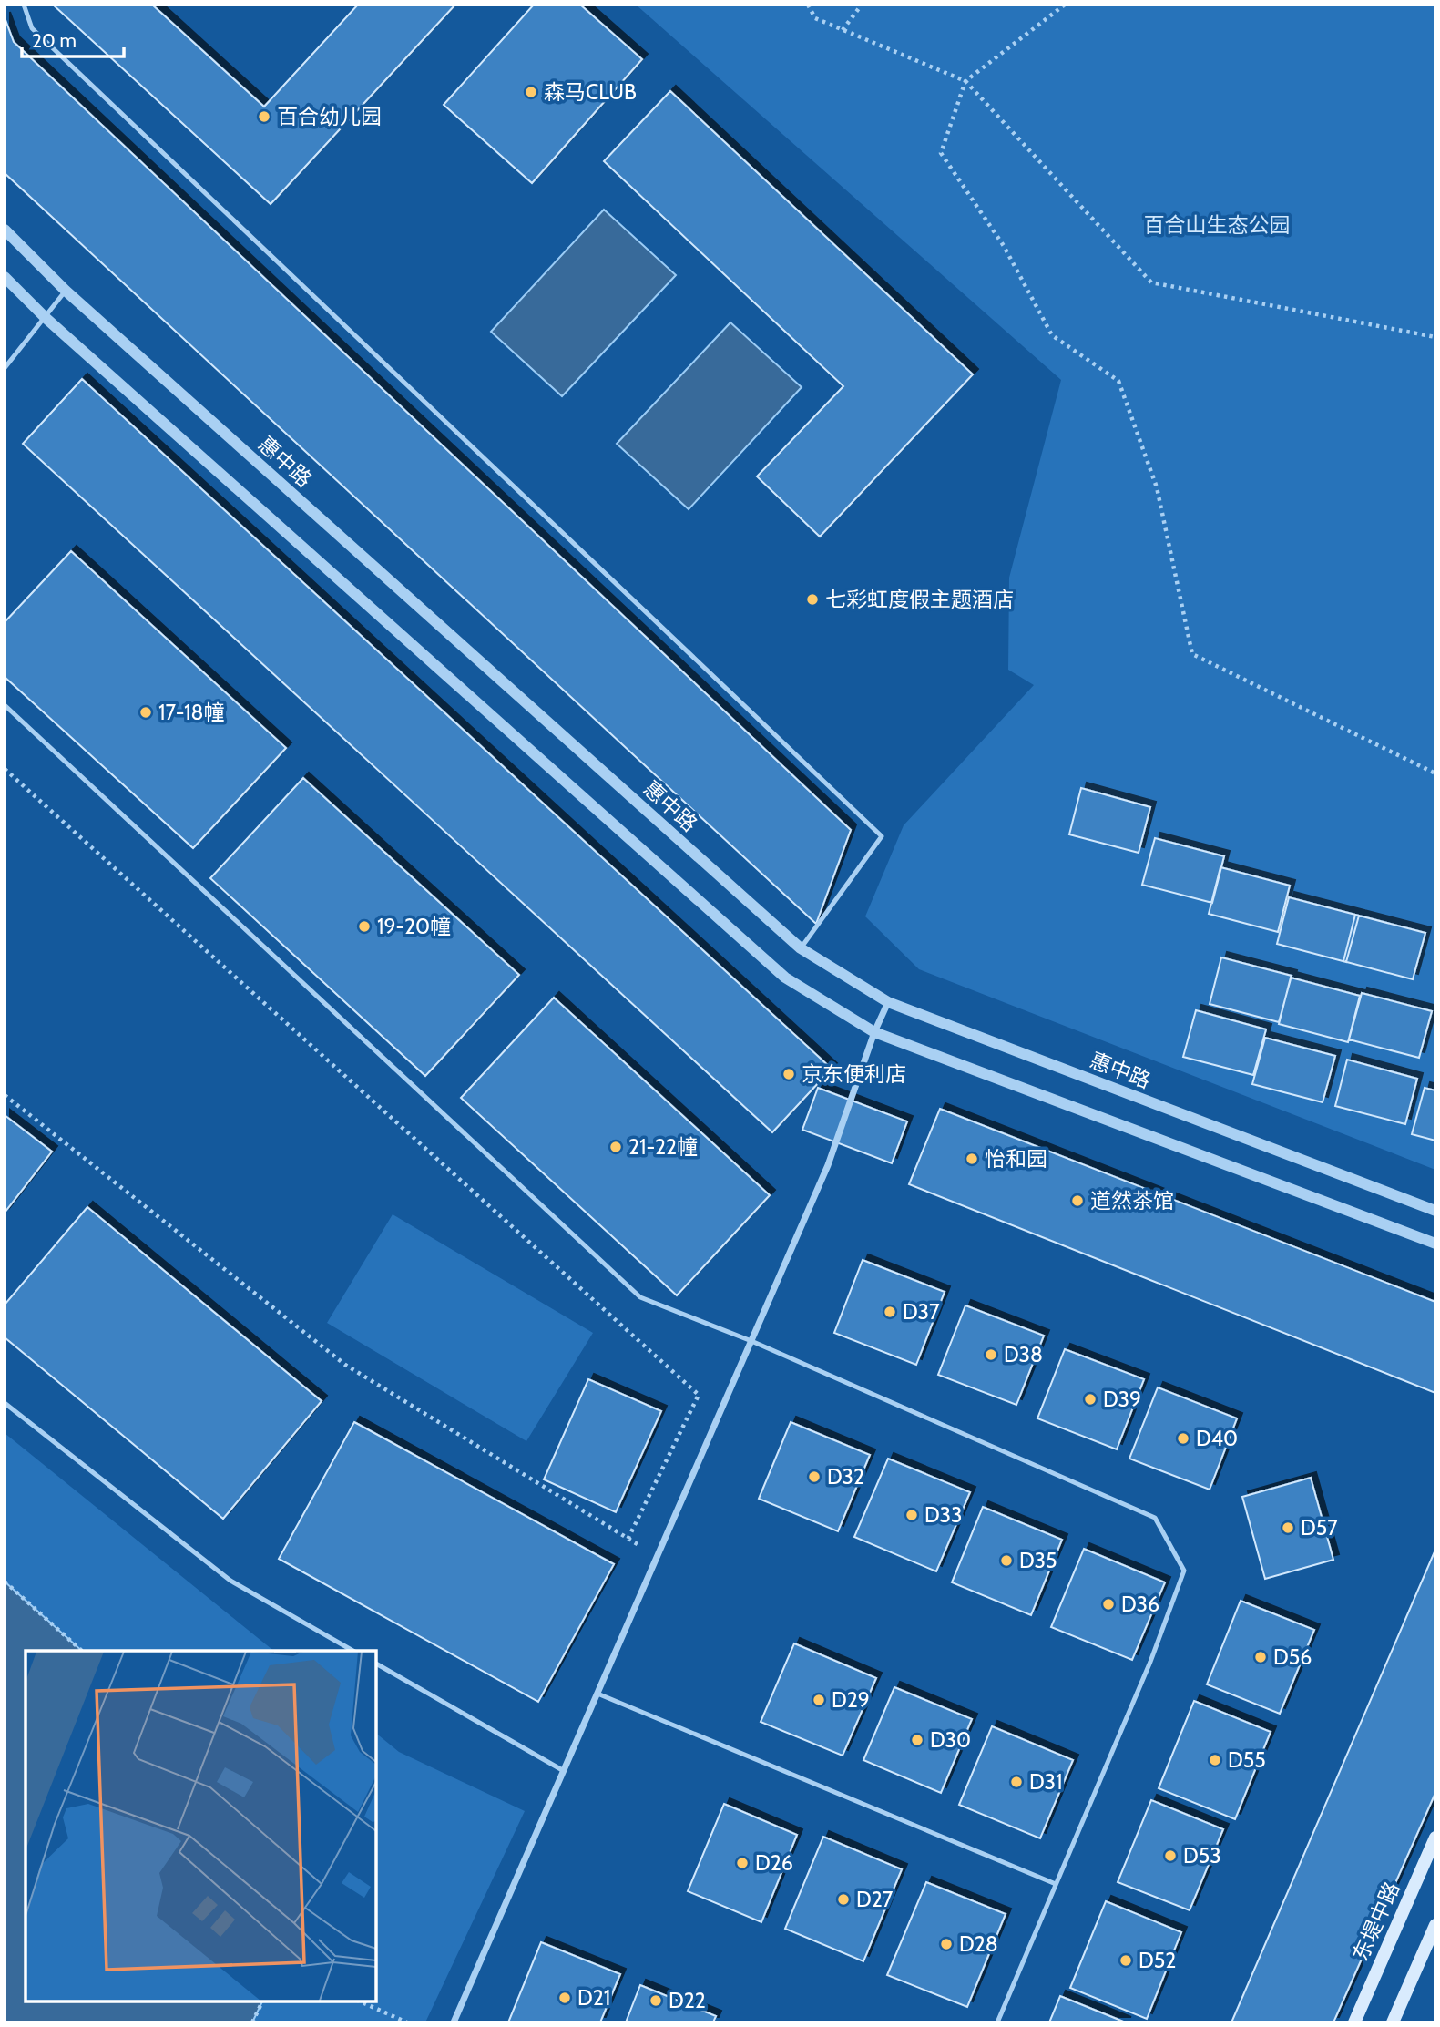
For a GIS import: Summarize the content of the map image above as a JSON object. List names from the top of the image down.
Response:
{
  "streets": {
    "main road": ["东堤中路"],
    "street": ["惠中路"]
  },
  "parks": ["百合山生态公园"],
  "places": [
    "森马CLUB",
    "百合幼儿园",
    "七彩虹度假主题酒店",
    "17-18幢",
    "19-20幢",
    "京东便利店",
    "21-22幢",
    "怡和园",
    "道然茶馆",
    "D37",
    "D38",
    "D39",
    "D40",
    "D32",
    "D33",
    "D57",
    "D35",
    "D36",
    "D56",
    "D29",
    "D30",
    "D55",
    "D31",
    "D53",
    "D26",
    "D27",
    "D28",
    "D52",
    "D21",
    "D22"
  ],
  "scale_bar": "20 m"
}
